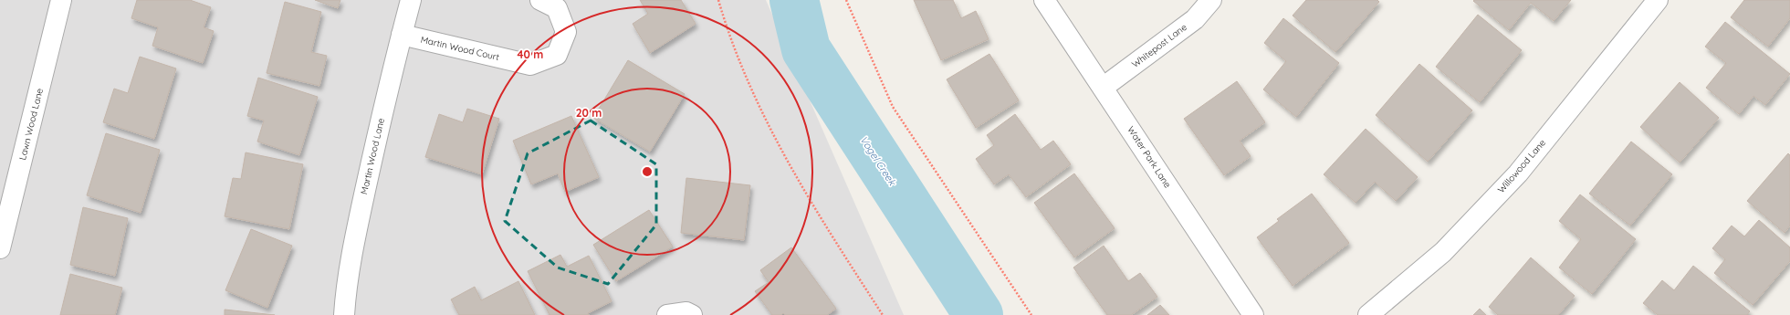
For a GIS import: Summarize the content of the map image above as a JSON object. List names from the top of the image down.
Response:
{
  "streets": {
    "street": [
      "Whitepost Lane",
      "Martin Wood Court",
      "Lawn Wood Lane",
      "Martin Wood Lane",
      "Water Park Lane",
      "Willowood Lane"
    ]
  },
  "crossings": [
    ["Whitepost Lane", "Water Park Lane"],
    ["Martin Wood Court", "Martin Wood Lane"]
  ],
  "water": ["Vogel Creek"],
  "rings": ["40 m", "20 m"]
}
